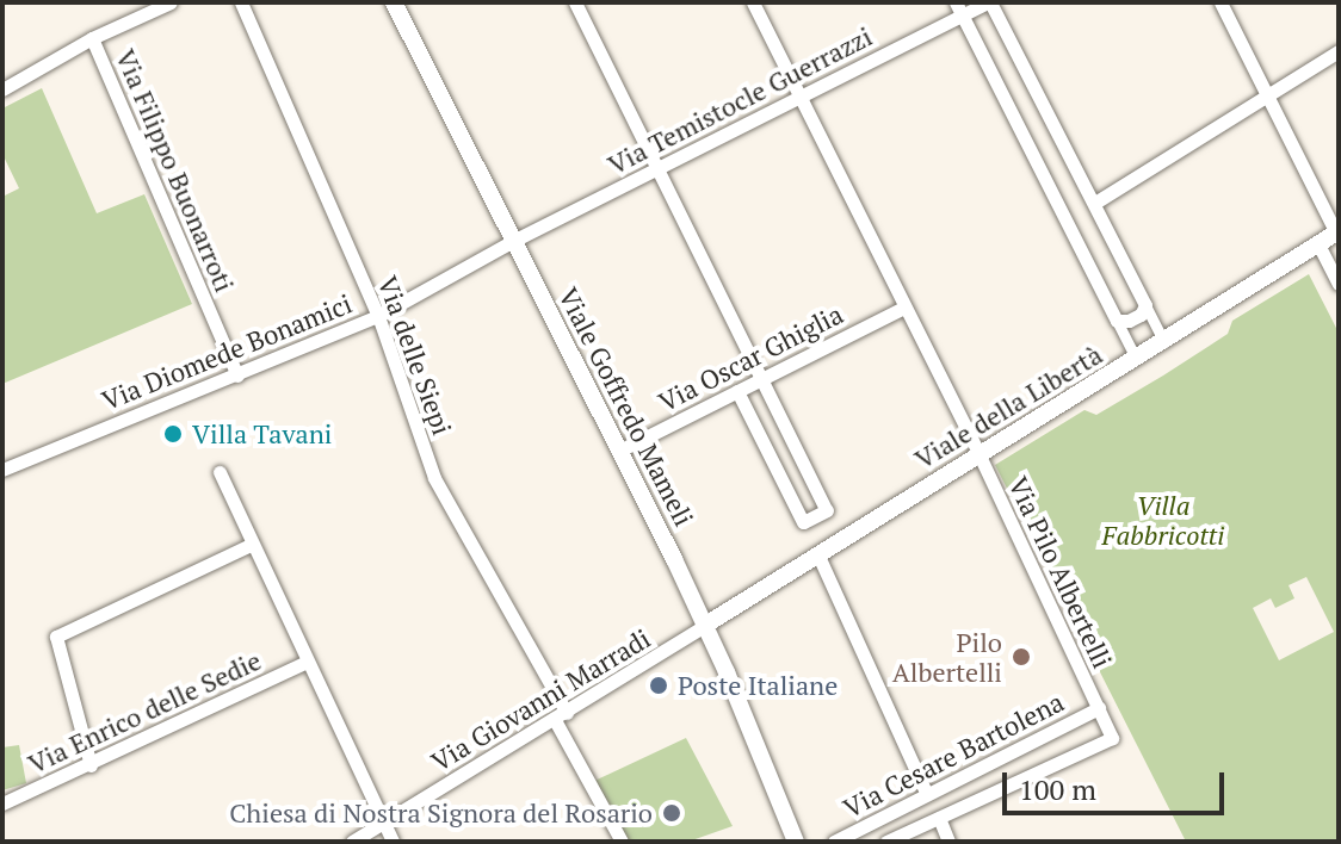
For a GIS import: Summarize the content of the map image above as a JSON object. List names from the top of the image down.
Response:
{
  "streets": {
    "street": [
      "Via Temistocle Guerrazzi",
      "Via Filippo Buonarroti",
      "Via Diomede Bonamici",
      "Via delle Siepi",
      "Via Oscar Ghiglia",
      "Viale Goffredo Mameli",
      "Viale della Libertà",
      "Via Pilo Albertelli",
      "Via Giovanni Marradi",
      "Via Enrico delle Sedie",
      "Via Cesare Bartolena"
    ]
  },
  "crossings": [
    ["Via Temistocle Guerrazzi", "Via Diomede Bonamici"],
    ["Via Temistocle Guerrazzi", "Viale Goffredo Mameli"],
    ["Via Temistocle Guerrazzi", "Via Pilo Albertelli"],
    ["Via Filippo Buonarroti", "Via Diomede Bonamici"],
    ["Via Diomede Bonamici", "Via delle Siepi"],
    ["Via Diomede Bonamici", "Viale Goffredo Mameli"],
    ["Via delle Siepi", "Via Giovanni Marradi"],
    ["Via Oscar Ghiglia", "Viale Goffredo Mameli"],
    ["Via Oscar Ghiglia", "Via Pilo Albertelli"],
    ["Viale Goffredo Mameli", "Viale della Libertà"],
    ["Viale Goffredo Mameli", "Via Giovanni Marradi"],
    ["Viale della Libertà", "Via Pilo Albertelli"],
    ["Viale della Libertà", "Via Giovanni Marradi"],
    ["Via Pilo Albertelli", "Via Cesare Bartolena"]
  ],
  "parks": ["Villa Fabbricotti"],
  "places": [
    "Villa Tavani",
    "Pilo Albertelli",
    "Poste Italiane",
    "Chiesa di Nostra Signora del Rosario"
  ],
  "scale_bar": "100 m"
}
